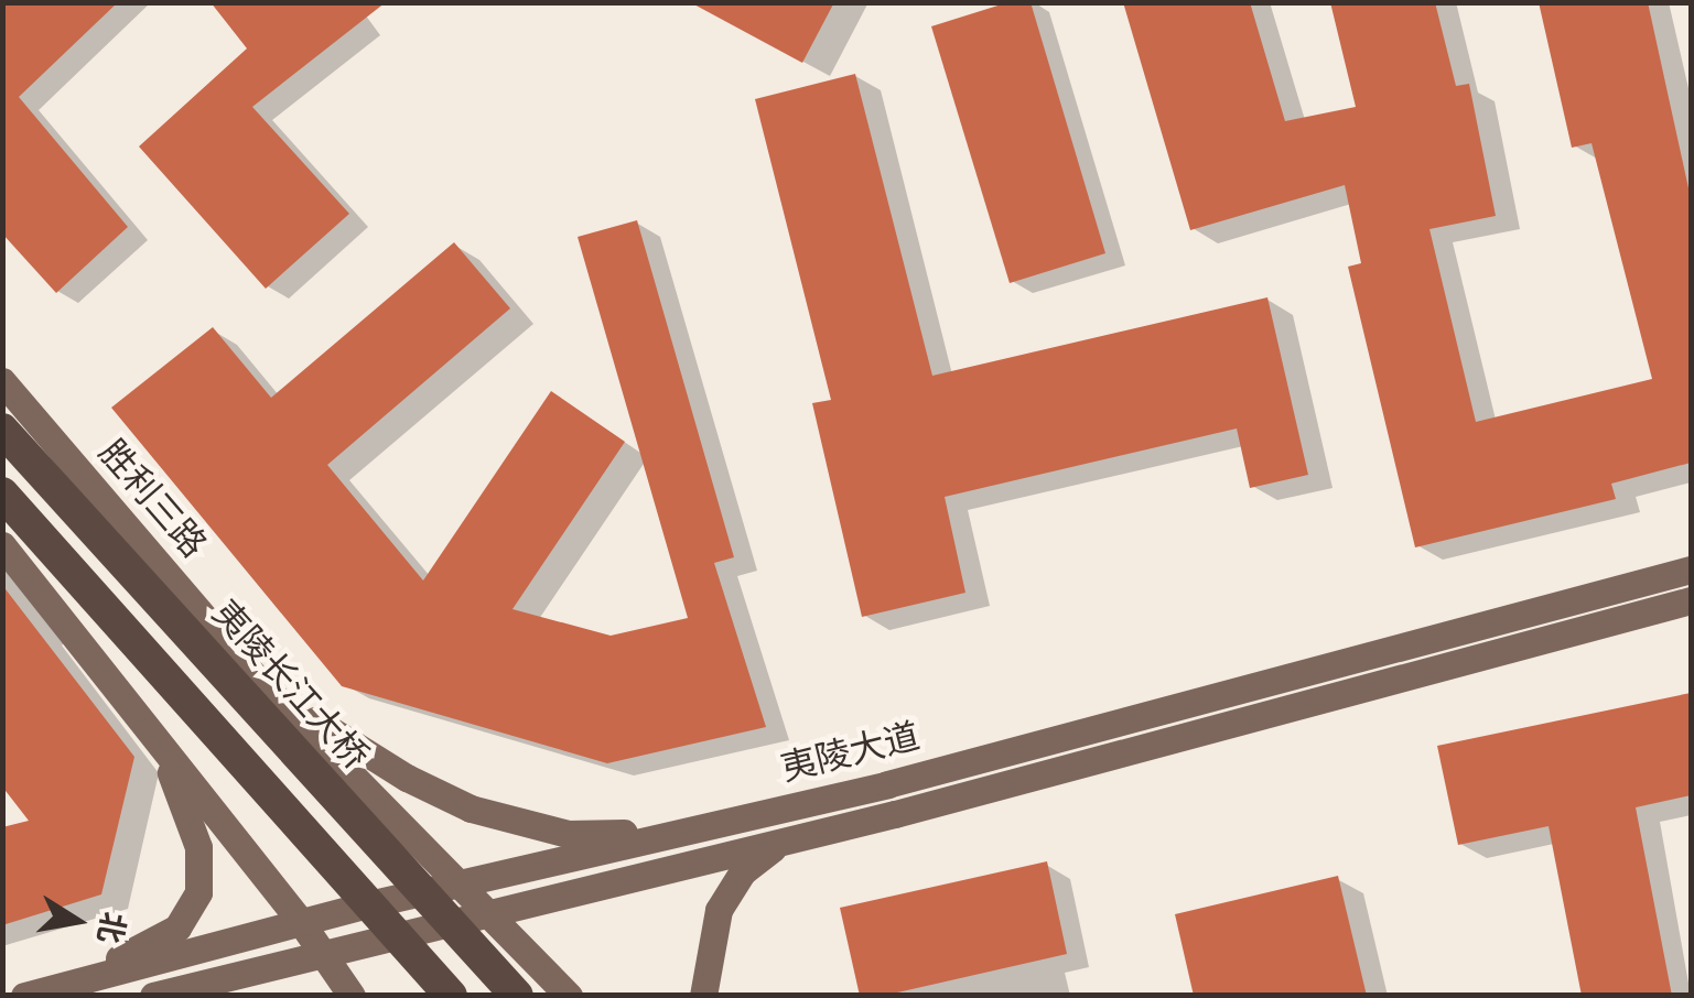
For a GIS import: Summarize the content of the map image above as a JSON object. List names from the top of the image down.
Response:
{
  "streets": {
    "highway": ["夷陵长江大桥"],
    "main road": ["胜利三路", "夷陵大道"]
  },
  "crossings": [
    ["胜利三路", "夷陵大道"]
  ],
  "north": "right"
}
